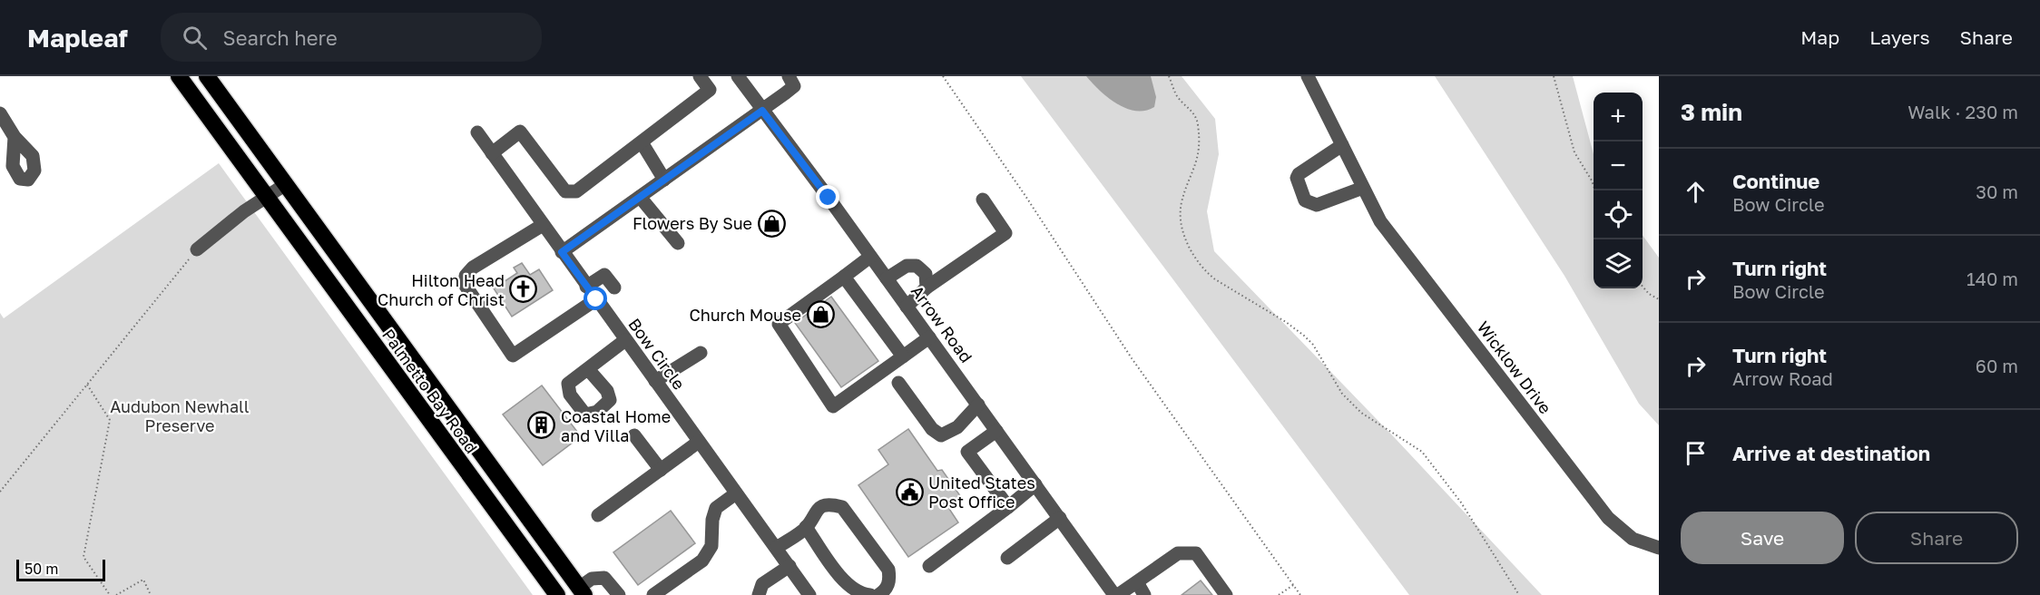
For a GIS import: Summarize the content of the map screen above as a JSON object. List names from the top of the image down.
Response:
{
  "streets": {
    "highway": ["Palmetto Bay Road"],
    "street": ["Arrow Road", "Bow Circle", "Wicklow Drive"]
  },
  "parks": ["Audubon Newhall Preserve"],
  "places": {
    "shop": ["Flowers By Sue", "Church Mouse"],
    "church": ["Hilton Head Church of Christ"],
    "building": ["Coastal Home and Villa"],
    "public building": ["United States Post Office"]
  },
  "scale_bar": "50 m",
  "page": {
    "header": "Mapleaf",
    "search": "Search here",
    "nav": ["Map", "Layers", "Share"],
    "heading": ["3 min", "Walk · 230 m"],
    "map_buttons": ["+", "−"],
    "list": [
      ["Continue", "Bow Circle", "30 m"],
      ["Turn right", "Bow Circle", "140 m"],
      ["Turn right", "Arrow Road", "60 m"],
      "Arrive at destination"
    ],
    "buttons": ["Save", "Share"],
    "scale": "50 m"
  }
}
